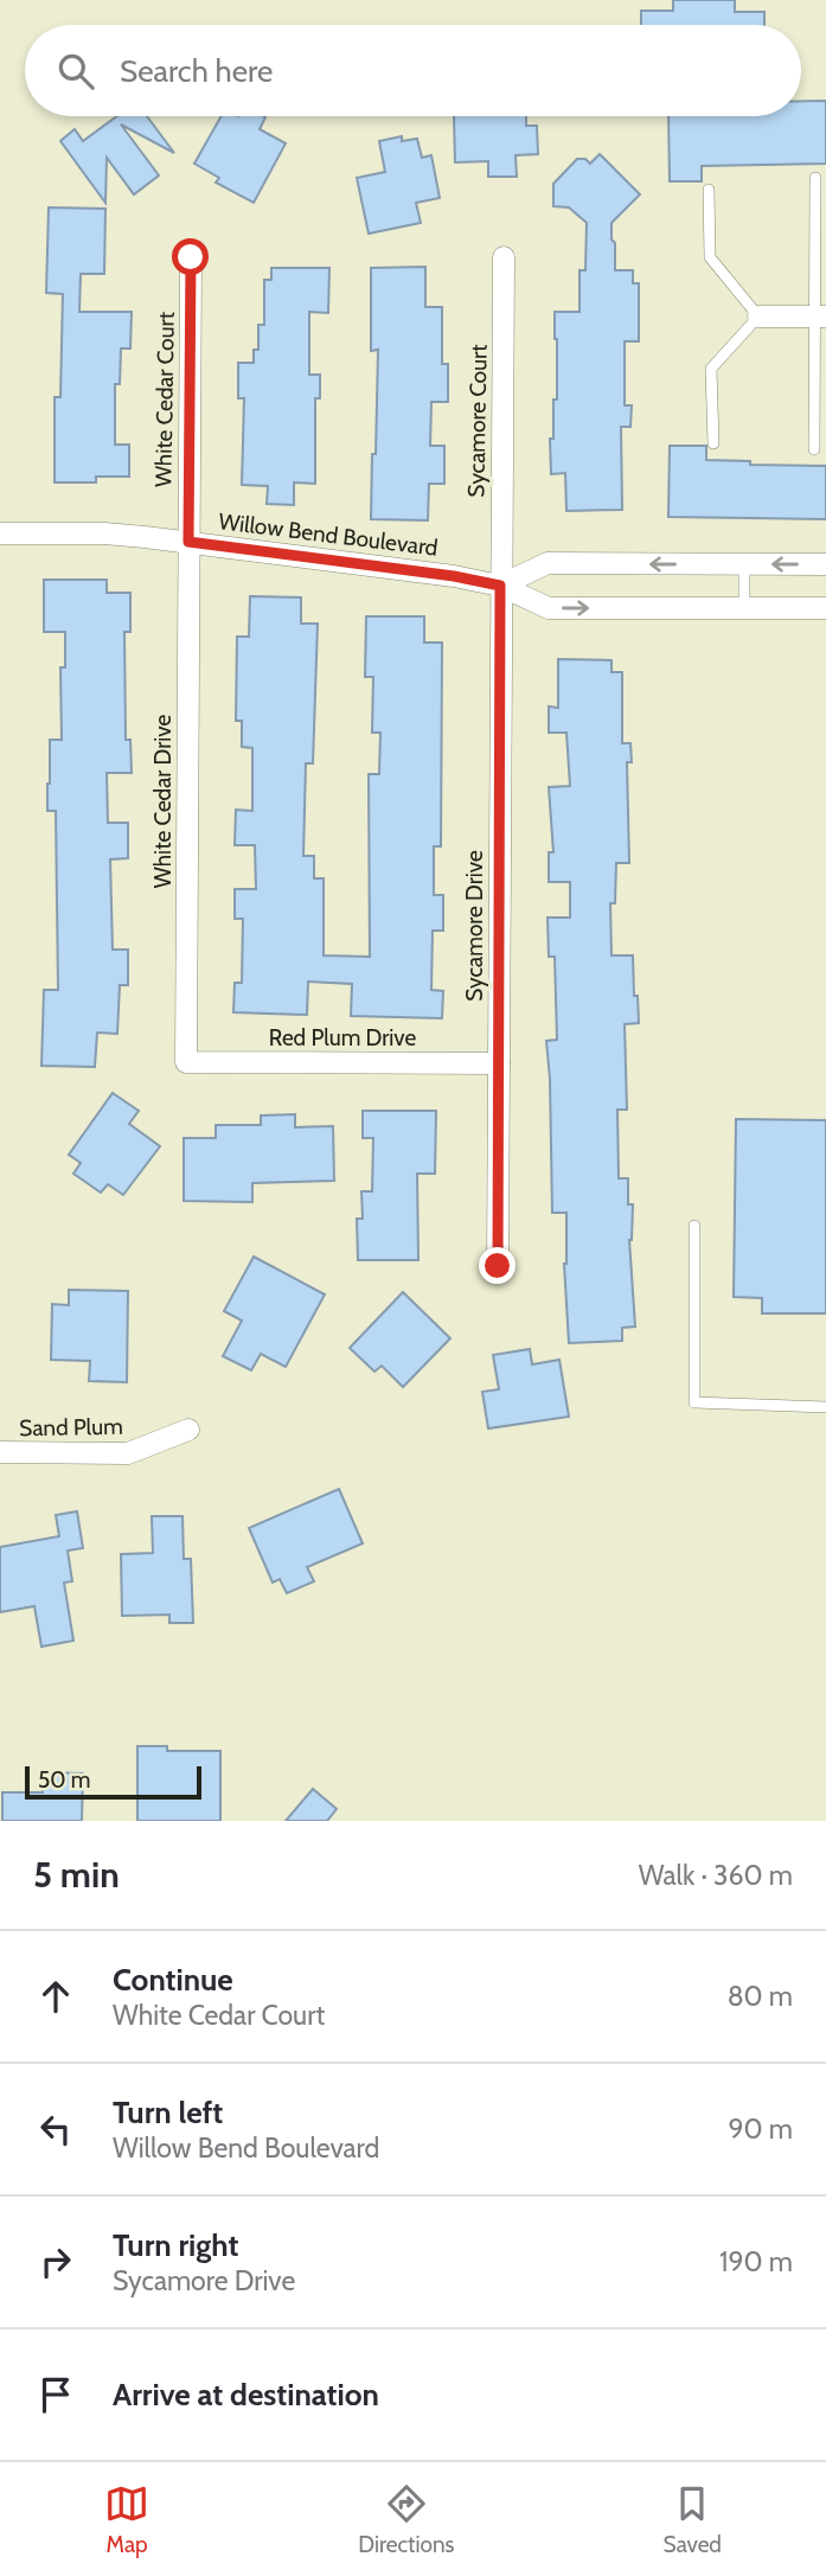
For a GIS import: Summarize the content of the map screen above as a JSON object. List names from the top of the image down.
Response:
{
  "streets": {
    "street": [
      "White Cedar Court",
      "Sycamore Court",
      "Willow Bend Boulevard",
      "White Cedar Drive",
      "Sycamore Drive",
      "Red Plum Drive",
      "Sand Plum"
    ]
  },
  "crossings": [
    ["White Cedar Court", "Willow Bend Boulevard"],
    ["White Cedar Court", "White Cedar Drive"],
    ["Sycamore Court", "Willow Bend Boulevard"],
    ["Sycamore Court", "Sycamore Drive"],
    ["Willow Bend Boulevard", "White Cedar Drive"],
    ["Willow Bend Boulevard", "Sycamore Drive"],
    ["White Cedar Drive", "Red Plum Drive"],
    ["Sycamore Drive", "Red Plum Drive"]
  ],
  "scale_bar": "50 m",
  "page": {
    "search": "Search here",
    "scale": "50 m",
    "heading": ["5 min", "Walk · 360 m"],
    "list": [
      ["Continue", "White Cedar Court", "80 m"],
      ["Turn left", "Willow Bend Boulevard", "90 m"],
      ["Turn right", "Sycamore Drive", "190 m"],
      "Arrive at destination"
    ],
    "nav": ["Map", "Directions", "Saved"]
  }
}
